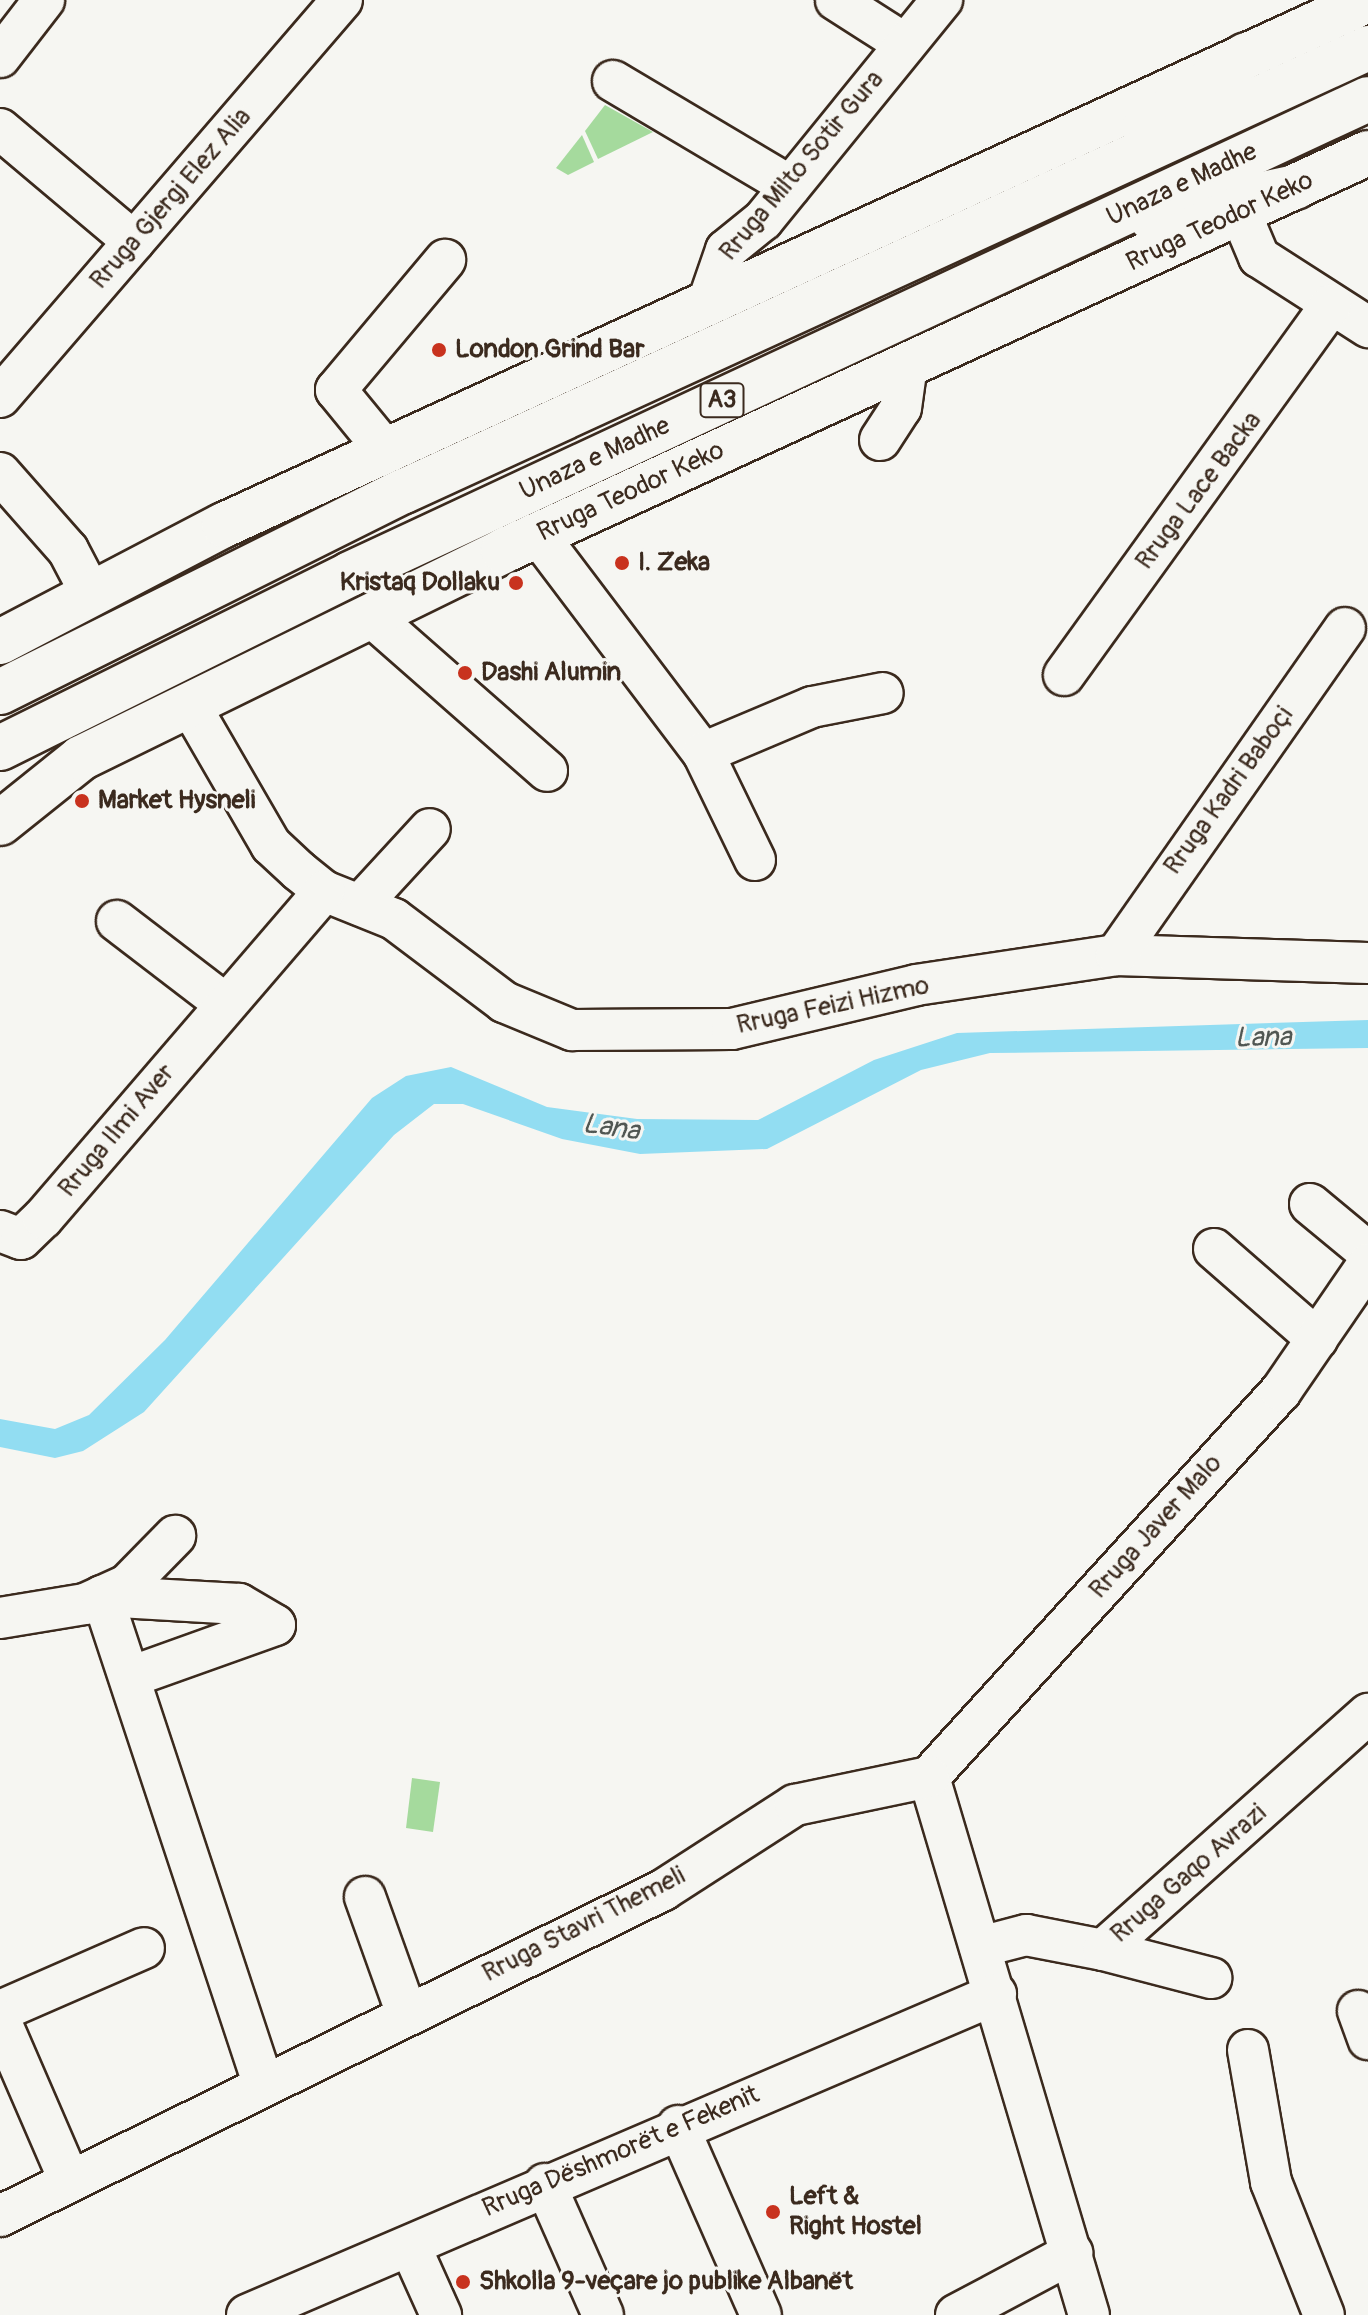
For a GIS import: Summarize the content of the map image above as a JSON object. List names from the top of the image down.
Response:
{
  "streets": {
    "main road": ["Unaza e Madhe", "Rruga Teodor Keko", "A3"],
    "street": [
      "Rruga Milto Sotir Gura",
      "Rruga Gjergj Elez Alia",
      "Rruga Lace Backa",
      "Rruga Kadri Baboçi",
      "Rruga Feizi Hizmo",
      "Rruga Ilmi Aver",
      "Rruga Javer Malo",
      "Rruga Gaqo Avrazi",
      "Rruga Stavri Themeli",
      "Rruga Dëshmorët e Fekenit"
    ]
  },
  "crossings": [
    ["Rruga Teodor Keko", "Rruga Feizi Hizmo"],
    ["Rruga Kadri Baboçi", "Rruga Feizi Hizmo"],
    ["Rruga Feizi Hizmo", "Rruga Ilmi Aver"],
    ["Rruga Javer Malo", "Rruga Stavri Themeli"]
  ],
  "water": ["Lana"],
  "places": [
    "London Grind Bar",
    "I. Zeka",
    "Kristaq Dollaku",
    "Dashi Alumin",
    "Market Hysneli",
    "Left & Right Hostel",
    "Shkolla 9-veçare jo publike Albanët"
  ]
}
